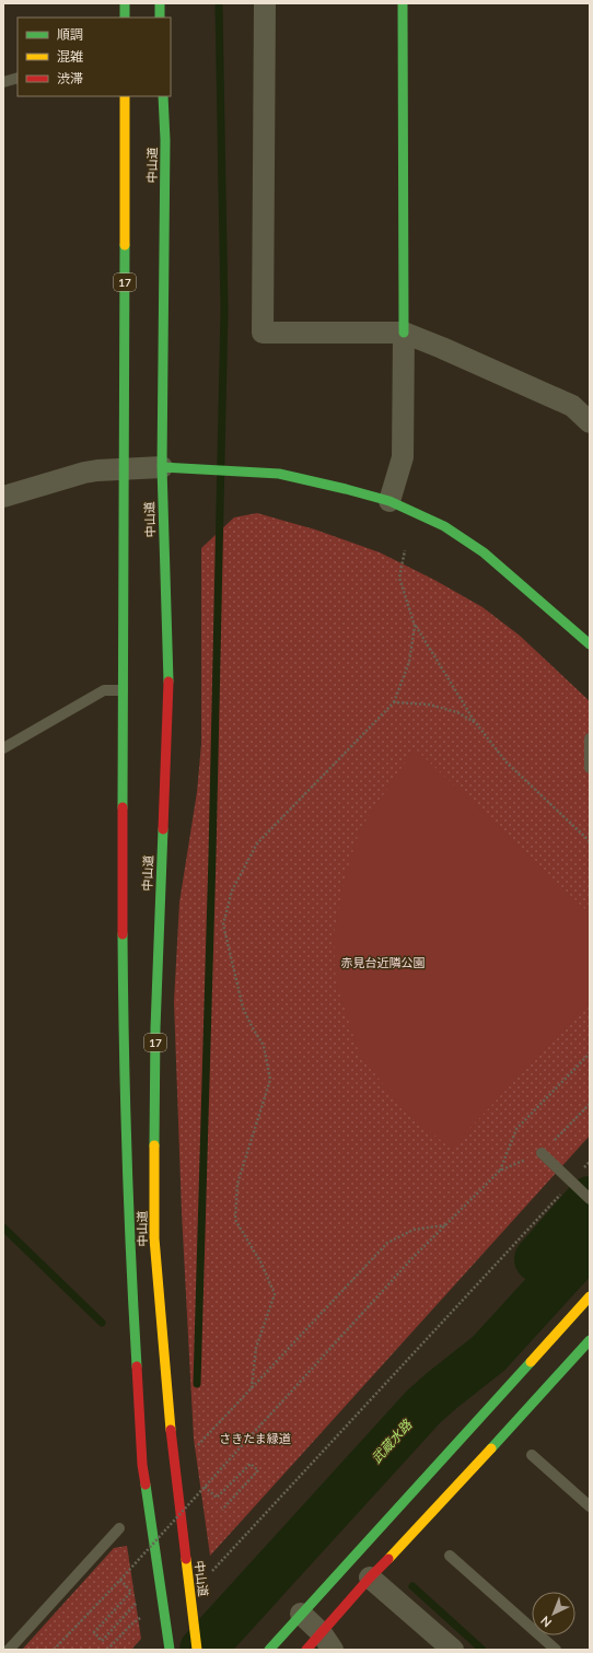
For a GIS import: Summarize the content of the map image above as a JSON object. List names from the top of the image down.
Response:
{
  "streets": {
    "main road": ["中山道", "17"]
  },
  "water": ["武蔵水路"],
  "parks": ["赤見台近隣公園", "さきたま緑道"],
  "legend": ["順調", "混雑", "渋滞"],
  "north": "bottom left"
}
